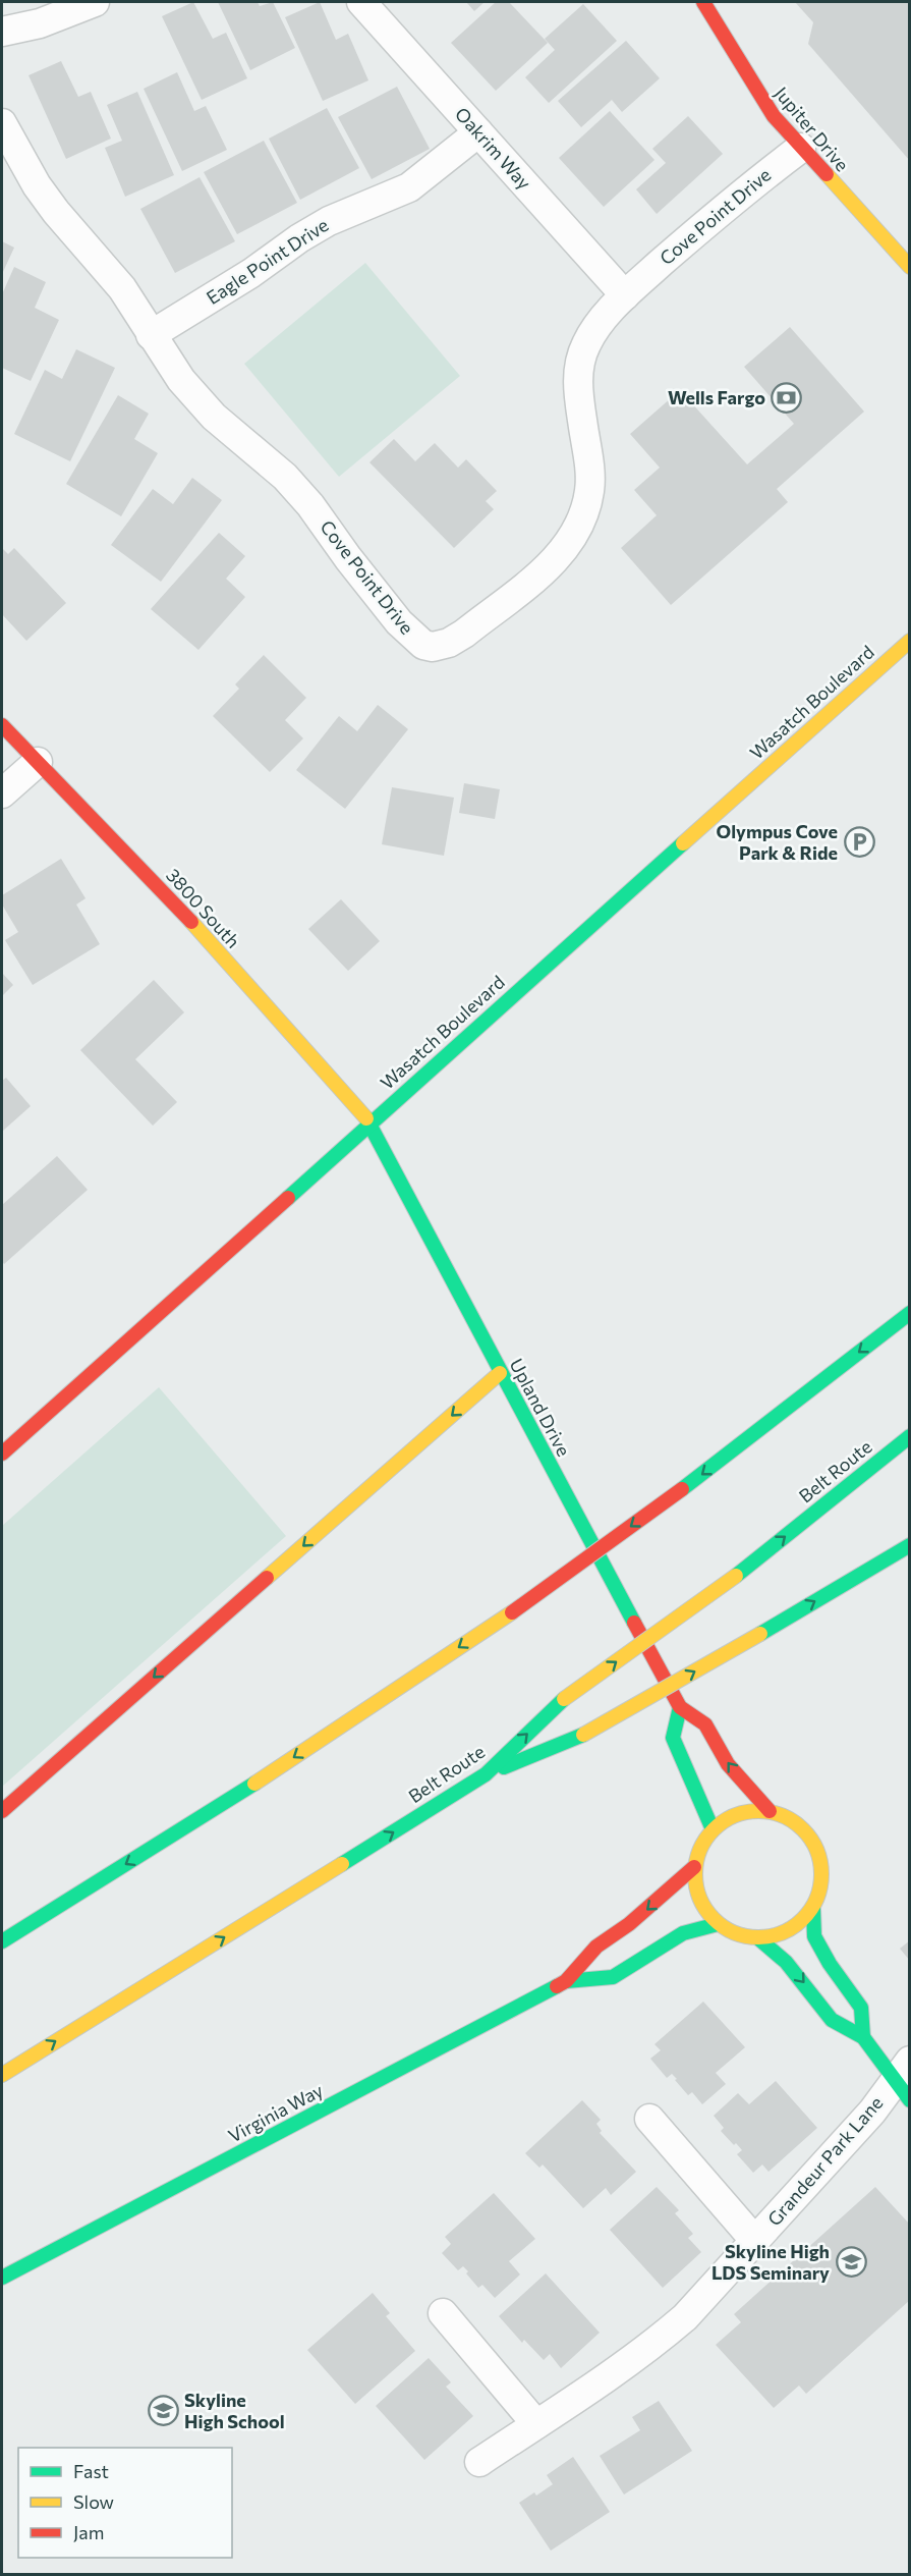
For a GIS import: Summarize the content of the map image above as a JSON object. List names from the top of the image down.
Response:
{
  "streets": {
    "main road": [
      "Jupiter Drive",
      "Wasatch Boulevard",
      "3800 South",
      "Upland Drive",
      "Belt Route",
      "Virginia Way"
    ],
    "street": [
      "Oakrim Way",
      "Cove Point Drive",
      "Eagle Point Drive",
      "Grandeur Park Lane"
    ]
  },
  "crossings": [
    ["Jupiter Drive", "Cove Point Drive"],
    ["Oakrim Way", "Cove Point Drive"],
    ["Oakrim Way", "Eagle Point Drive"],
    ["Cove Point Drive", "Eagle Point Drive"],
    ["Wasatch Boulevard", "3800 South"],
    ["Wasatch Boulevard", "Upland Drive"],
    ["3800 South", "Upland Drive"],
    ["Upland Drive", "Virginia Way"]
  ],
  "places": {
    "bank": ["Wells Fargo"],
    "parking": ["Olympus Cove Park & Ride"],
    "school or university": ["Skyline High LDS Seminary", "Skyline High School"]
  },
  "legend": ["Fast", "Slow", "Jam"]
}
